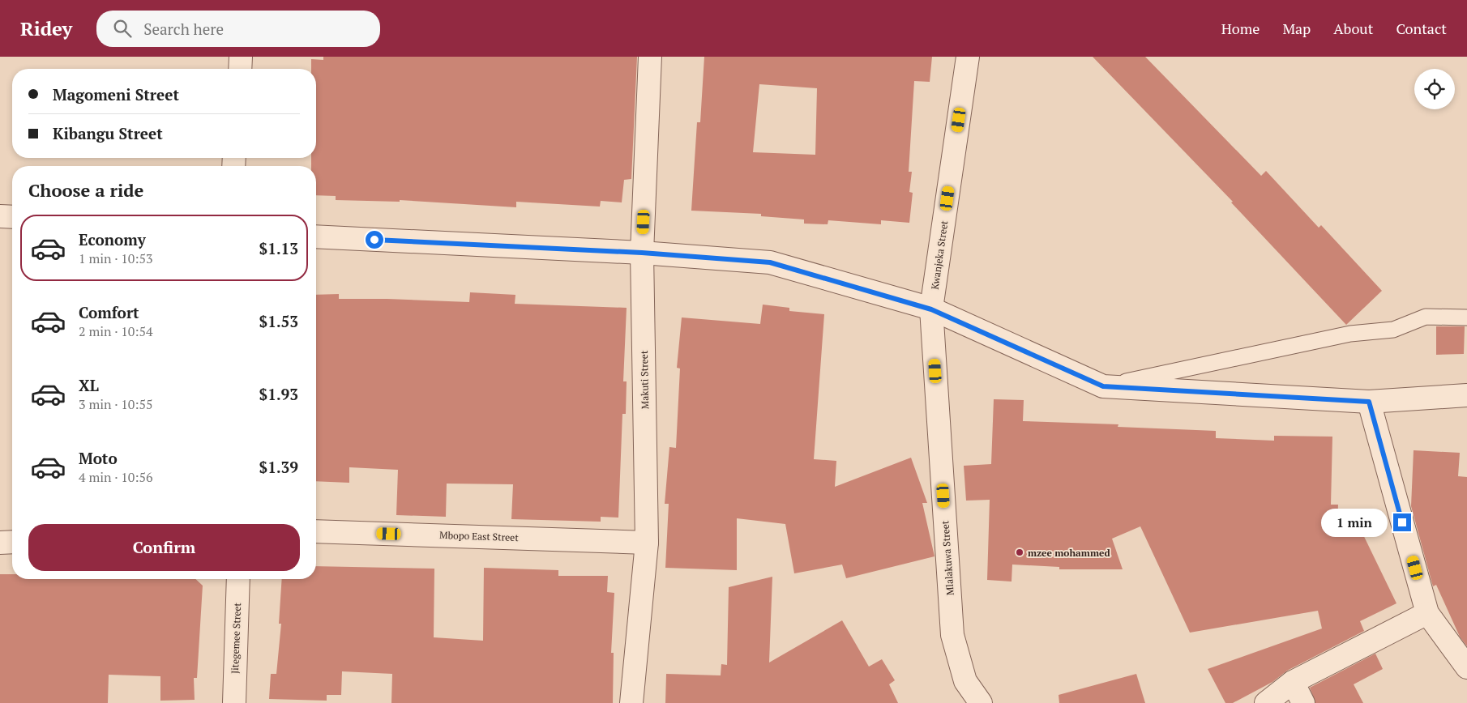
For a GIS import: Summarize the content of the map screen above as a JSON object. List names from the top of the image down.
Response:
{
  "streets": {
    "street": [
      "Kwanjeka Street",
      "Makuti Street",
      "Mbopo East Street",
      "Mlalakuwa Street",
      "Jitegemee Street"
    ]
  },
  "crossings": [
    ["Kwanjeka Street", "Mlalakuwa Street"],
    ["Makuti Street", "Mbopo East Street"]
  ],
  "places": ["mzee mohammed"],
  "page": {
    "header": "Ridey",
    "search": "Search here",
    "nav": [
      "Home",
      "Map",
      "About",
      "Contact"
    ],
    "banner": ["Magomeni Street", "Kibangu Street"],
    "heading": "Choose a ride",
    "list": [
      {
        "name": "Economy",
        "note": "1 min · 10:53",
        "value": "$1.13"
      },
      {
        "name": "Comfort",
        "note": "2 min · 10:54",
        "value": "$1.53"
      },
      {
        "name": "XL",
        "note": "3 min · 10:55",
        "value": "$1.93"
      },
      {
        "name": "Moto",
        "note": "4 min · 10:56",
        "value": "$1.39"
      }
    ],
    "bubble": "1 min",
    "buttons": "Confirm"
  }
}
